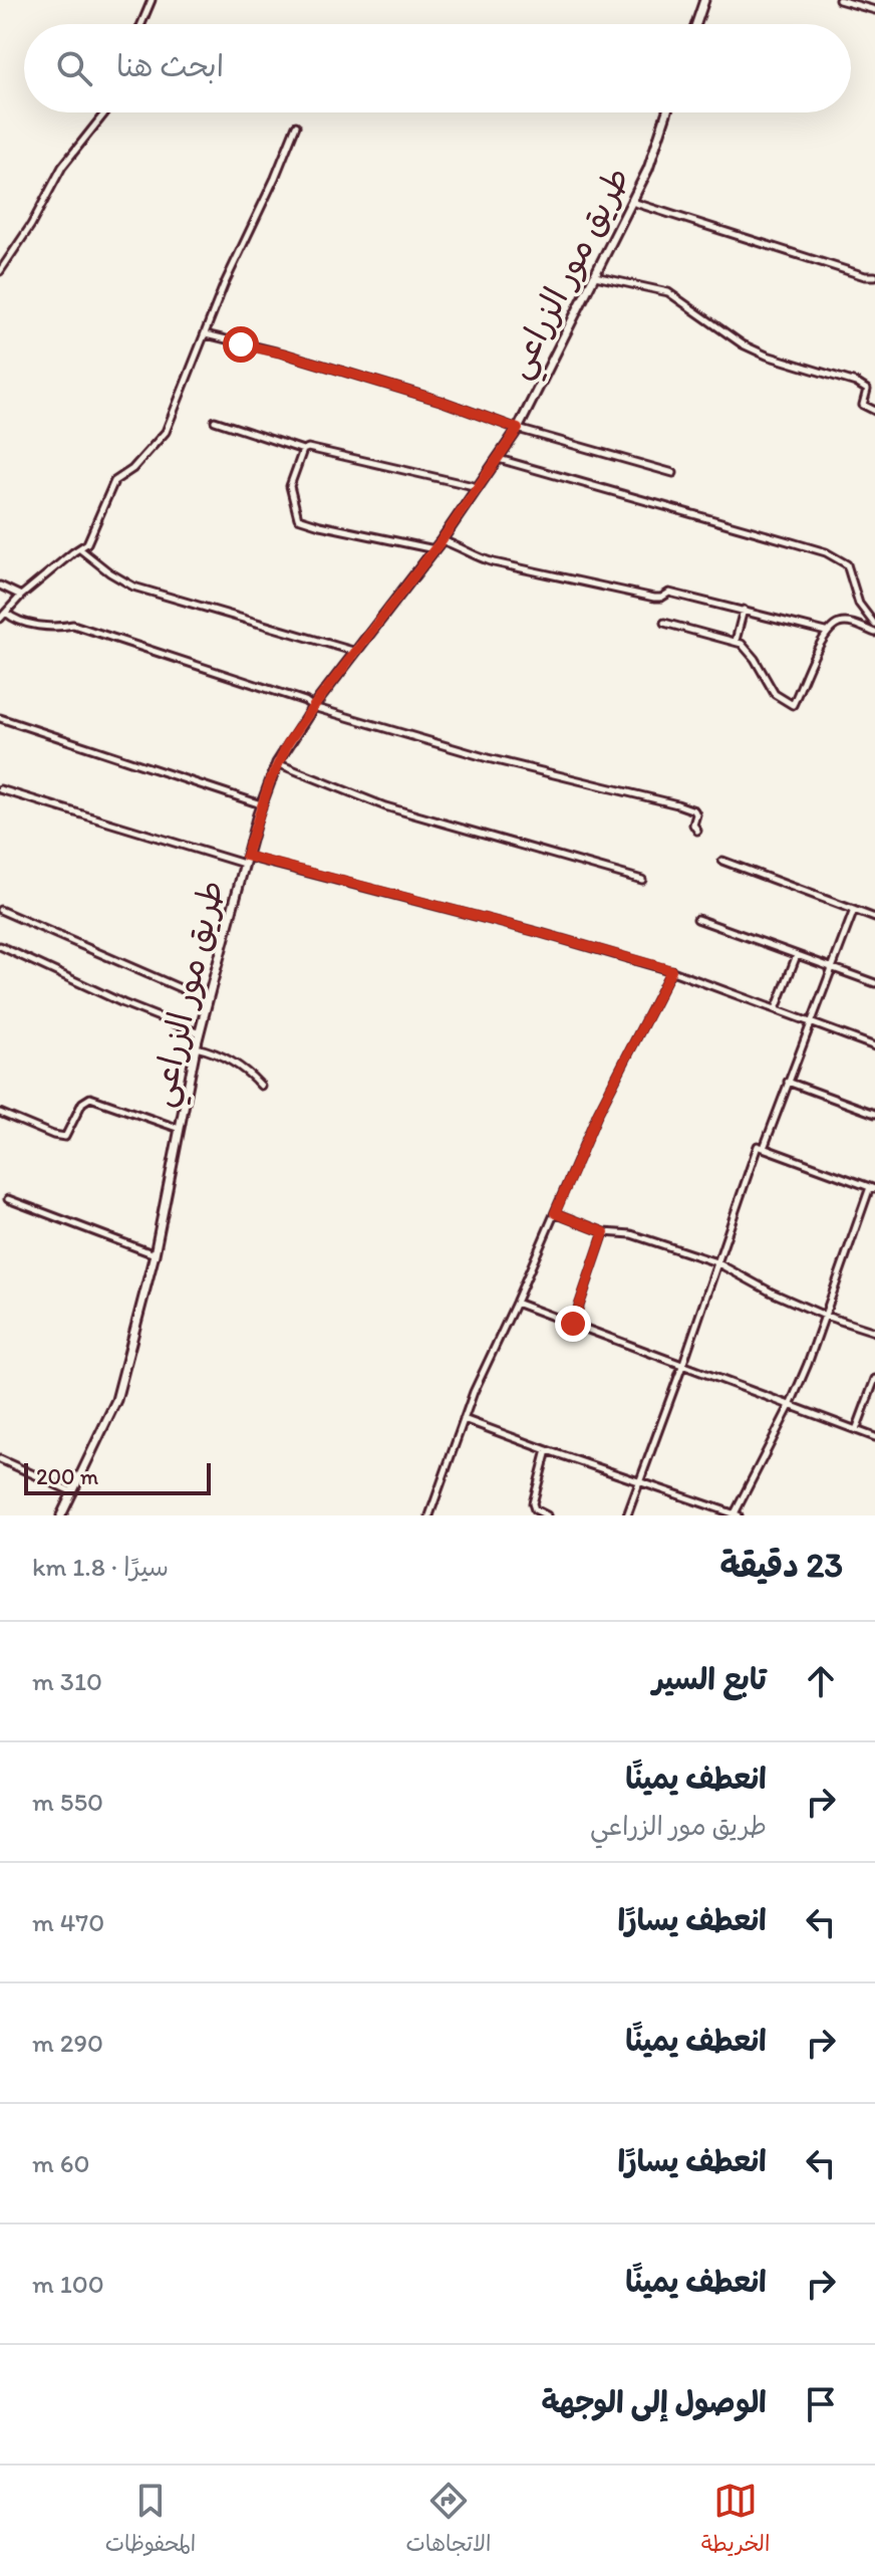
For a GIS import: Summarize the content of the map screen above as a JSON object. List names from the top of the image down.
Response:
{
  "streets": {
    "street": ["طريق مور الزراعي"]
  },
  "scale_bar": "200 m",
  "page": {
    "search": "ابحث هنا",
    "scale": "200 m",
    "heading": ["23 دقيقة", "سيرًا · 1.8 km"],
    "list": [
      ["تابع السير", "310 m"],
      ["انعطف يمينًا", "طريق مور الزراعي", "550 m"],
      ["انعطف يسارًا", "470 m"],
      ["انعطف يمينًا", "290 m"],
      ["انعطف يسارًا", "60 m"],
      ["انعطف يمينًا", "100 m"],
      "الوصول إلى الوجهة"
    ],
    "nav": ["الخريطة", "الاتجاهات", "المحفوظات"]
  }
}
